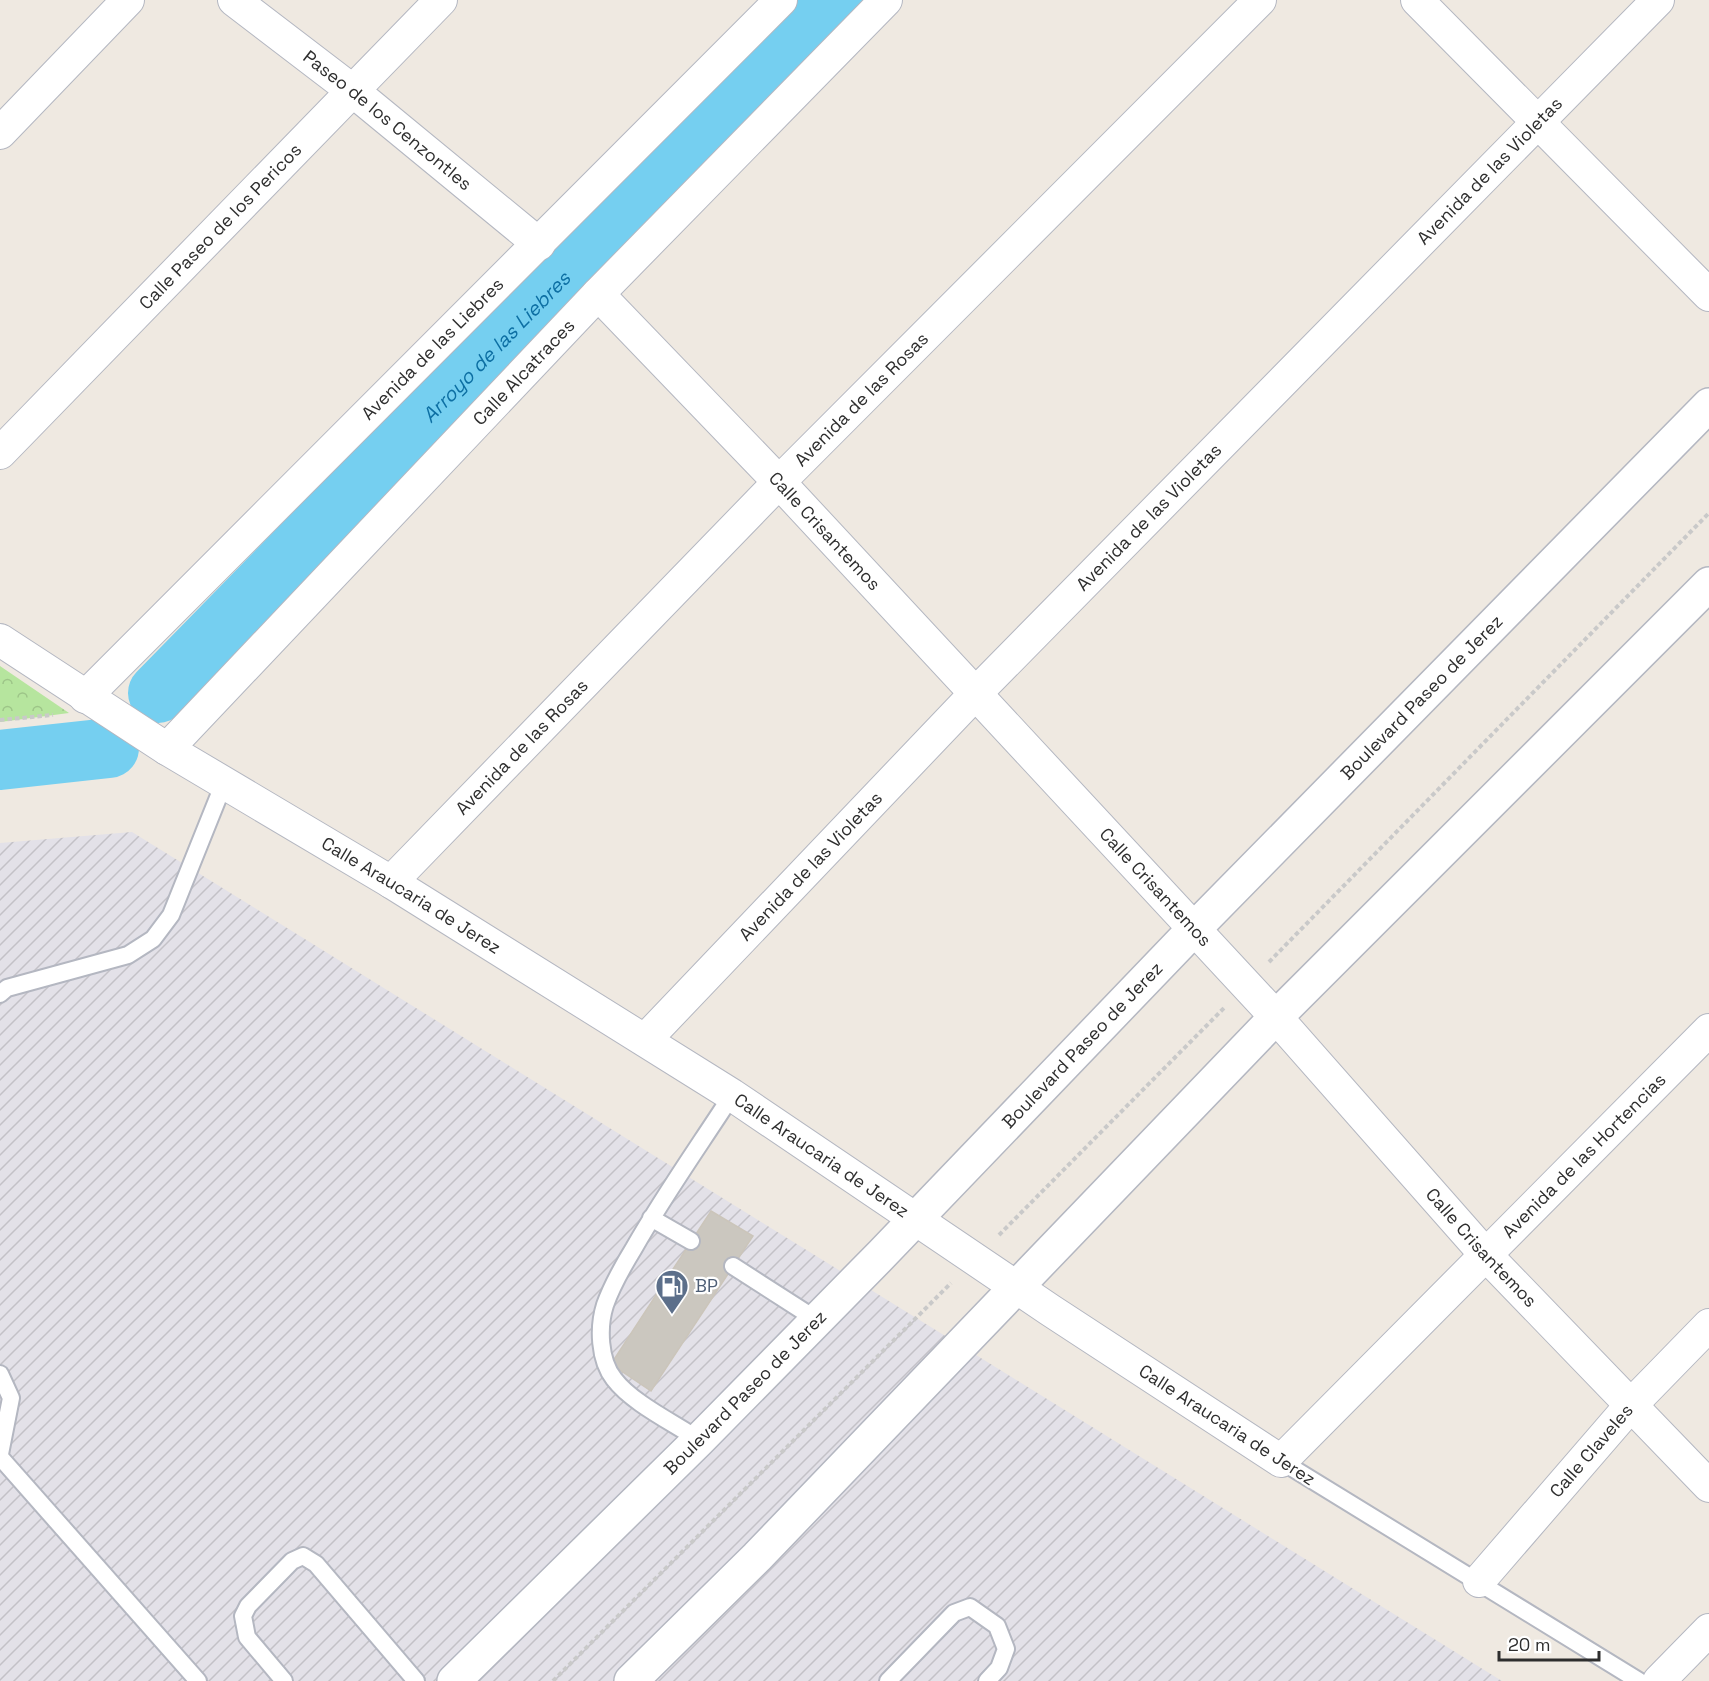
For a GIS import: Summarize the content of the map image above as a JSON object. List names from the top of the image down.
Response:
{
  "streets": {
    "main road": ["Boulevard Paseo de Jerez"],
    "street": [
      "Paseo de los Cenzontles",
      "Avenida de las Violetas",
      "Calle Paseo de los Pericos",
      "Avenida de las Liebres",
      "Calle Alcatraces",
      "Avenida de las Rosas",
      "Calle Crisantemos",
      "Calle Araucaria de Jerez",
      "Avenida de las Hortencias",
      "Calle Claveles"
    ]
  },
  "crossings": [
    ["Paseo de los Cenzontles", "Calle Paseo de los Pericos"],
    ["Paseo de los Cenzontles", "Avenida de las Liebres"],
    ["Avenida de las Violetas", "Calle Crisantemos"],
    ["Avenida de las Violetas", "Calle Araucaria de Jerez"],
    ["Avenida de las Liebres", "Calle Araucaria de Jerez"],
    ["Calle Alcatraces", "Calle Crisantemos"],
    ["Calle Alcatraces", "Calle Araucaria de Jerez"],
    ["Avenida de las Rosas", "Calle Crisantemos"],
    ["Avenida de las Rosas", "Calle Araucaria de Jerez"],
    ["Calle Crisantemos", "Boulevard Paseo de Jerez"],
    ["Calle Crisantemos", "Avenida de las Hortencias"],
    ["Calle Crisantemos", "Calle Claveles"],
    ["Boulevard Paseo de Jerez", "Calle Araucaria de Jerez"],
    ["Calle Araucaria de Jerez", "Avenida de las Hortencias"],
    ["Calle Araucaria de Jerez", "Calle Claveles"]
  ],
  "water": ["Arroyo de las Liebres"],
  "places": {
    "fuel station": ["BP"]
  },
  "scale_bar": "20 m"
}
